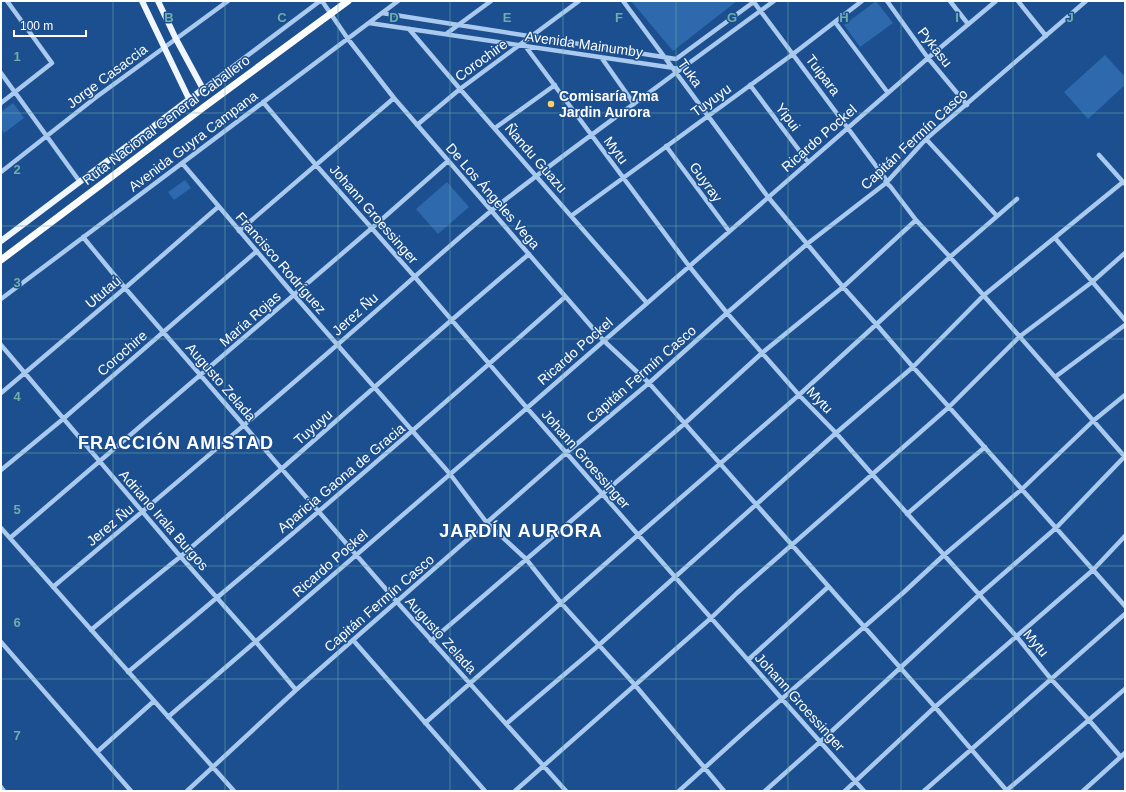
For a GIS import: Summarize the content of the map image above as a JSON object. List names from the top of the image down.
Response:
{
  "streets": {
    "highway": ["Ruta Nacional General Caballero"],
    "street": [
      "Avenida Mainumby",
      "Pykasu",
      "Corochire",
      "Tuka",
      "Tuipara",
      "Jorge Casaccia",
      "Tuyuyu",
      "Yipui",
      "Ricardo Pockel",
      "Capitán Fermín Casco",
      "Avenida Guyra Campana",
      "Mytu",
      "Ñandu Guazu",
      "Guyray",
      "De Los Ángeles Vega",
      "Johann Groessinger",
      "Francisco Rodríguez",
      "Ututaú",
      "Jerez Ñu",
      "María Rojas",
      "Augusto Zelada",
      "Aparicia Gaona de Gracia",
      "Adriano Irala Burgos"
    ]
  },
  "crossings": [
    ["Avenida Mainumby", "Corochire"],
    ["Avenida Mainumby", "Tuka"],
    ["Avenida Mainumby", "Tuipara"],
    ["Avenida Mainumby", "Avenida Guyra Campana"],
    ["Avenida Mainumby", "Mytu"],
    ["Avenida Mainumby", "Ñandu Guazu"],
    ["Avenida Mainumby", "Jerez Ñu"],
    ["Pykasu", "Ricardo Pockel"],
    ["Pykasu", "Capitán Fermín Casco"],
    ["Corochire", "Mytu"],
    ["Corochire", "Ñandu Guazu"],
    ["Corochire", "De Los Ángeles Vega"],
    ["Corochire", "Francisco Rodríguez"],
    ["Corochire", "Augusto Zelada"],
    ["Corochire", "Adriano Irala Burgos"],
    ["Tuka", "Tuyuyu"],
    ["Tuka", "Ricardo Pockel"],
    ["Tuka", "Capitán Fermín Casco"],
    ["Tuka", "Jerez Ñu"],
    ["Tuipara", "Tuyuyu"],
    ["Tuipara", "Ricardo Pockel"],
    ["Tuipara", "Capitán Fermín Casco"],
    ["Tuyuyu", "Yipui"],
    ["Tuyuyu", "Mytu"],
    ["Tuyuyu", "Ñandu Guazu"],
    ["Tuyuyu", "Guyray"],
    ["Tuyuyu", "De Los Ángeles Vega"],
    ["Tuyuyu", "Johann Groessinger"],
    ["Tuyuyu", "Francisco Rodríguez"],
    ["Tuyuyu", "Augusto Zelada"],
    ["Tuyuyu", "Adriano Irala Burgos"],
    ["Yipui", "Ricardo Pockel"],
    ["Ruta Nacional General Caballero", "De Los Ángeles Vega"],
    ["Ricardo Pockel", "Mytu"],
    ["Ricardo Pockel", "Ñandu Guazu"],
    ["Ricardo Pockel", "Guyray"],
    ["Ricardo Pockel", "De Los Ángeles Vega"],
    ["Ricardo Pockel", "Johann Groessinger"],
    ["Ricardo Pockel", "Francisco Rodríguez"],
    ["Ricardo Pockel", "Augusto Zelada"],
    ["Ricardo Pockel", "Adriano Irala Burgos"],
    ["Capitán Fermín Casco", "Mytu"],
    ["Capitán Fermín Casco", "De Los Ángeles Vega"],
    ["Capitán Fermín Casco", "Johann Groessinger"],
    ["Capitán Fermín Casco", "Francisco Rodríguez"],
    ["Capitán Fermín Casco", "Augusto Zelada"],
    ["Capitán Fermín Casco", "Adriano Irala Burgos"],
    ["Avenida Guyra Campana", "De Los Ángeles Vega"],
    ["Avenida Guyra Campana", "Johann Groessinger"],
    ["Avenida Guyra Campana", "Francisco Rodríguez"],
    ["Avenida Guyra Campana", "Augusto Zelada"],
    ["Mytu", "Jerez Ñu"],
    ["Ñandu Guazu", "Jerez Ñu"],
    ["De Los Ángeles Vega", "Jerez Ñu"],
    ["De Los Ángeles Vega", "María Rojas"],
    ["De Los Ángeles Vega", "Aparicia Gaona de Gracia"],
    ["Johann Groessinger", "Jerez Ñu"],
    ["Johann Groessinger", "María Rojas"],
    ["Johann Groessinger", "Aparicia Gaona de Gracia"],
    ["Francisco Rodríguez", "Ututaú"],
    ["Francisco Rodríguez", "Jerez Ñu"],
    ["Francisco Rodríguez", "María Rojas"],
    ["Francisco Rodríguez", "Aparicia Gaona de Gracia"],
    ["Ututaú", "Augusto Zelada"],
    ["Ututaú", "Adriano Irala Burgos"],
    ["Jerez Ñu", "Augusto Zelada"],
    ["Jerez Ñu", "Adriano Irala Burgos"],
    ["María Rojas", "Augusto Zelada"],
    ["María Rojas", "Adriano Irala Burgos"],
    ["Augusto Zelada", "Aparicia Gaona de Gracia"],
    ["Aparicia Gaona de Gracia", "Adriano Irala Burgos"]
  ],
  "districts": ["FRACCIÓN AMISTAD", "JARDÍN AURORA"],
  "places": ["Comisaría 7ma Jardin Aurora"],
  "scale_bar": "100 m",
  "grid": {
    "columns": [
      "B",
      "C",
      "D",
      "E",
      "F",
      "G",
      "H",
      "I",
      "J"
    ],
    "rows": [
      "1",
      "2",
      "3",
      "4",
      "5",
      "6",
      "7"
    ]
  }
}
